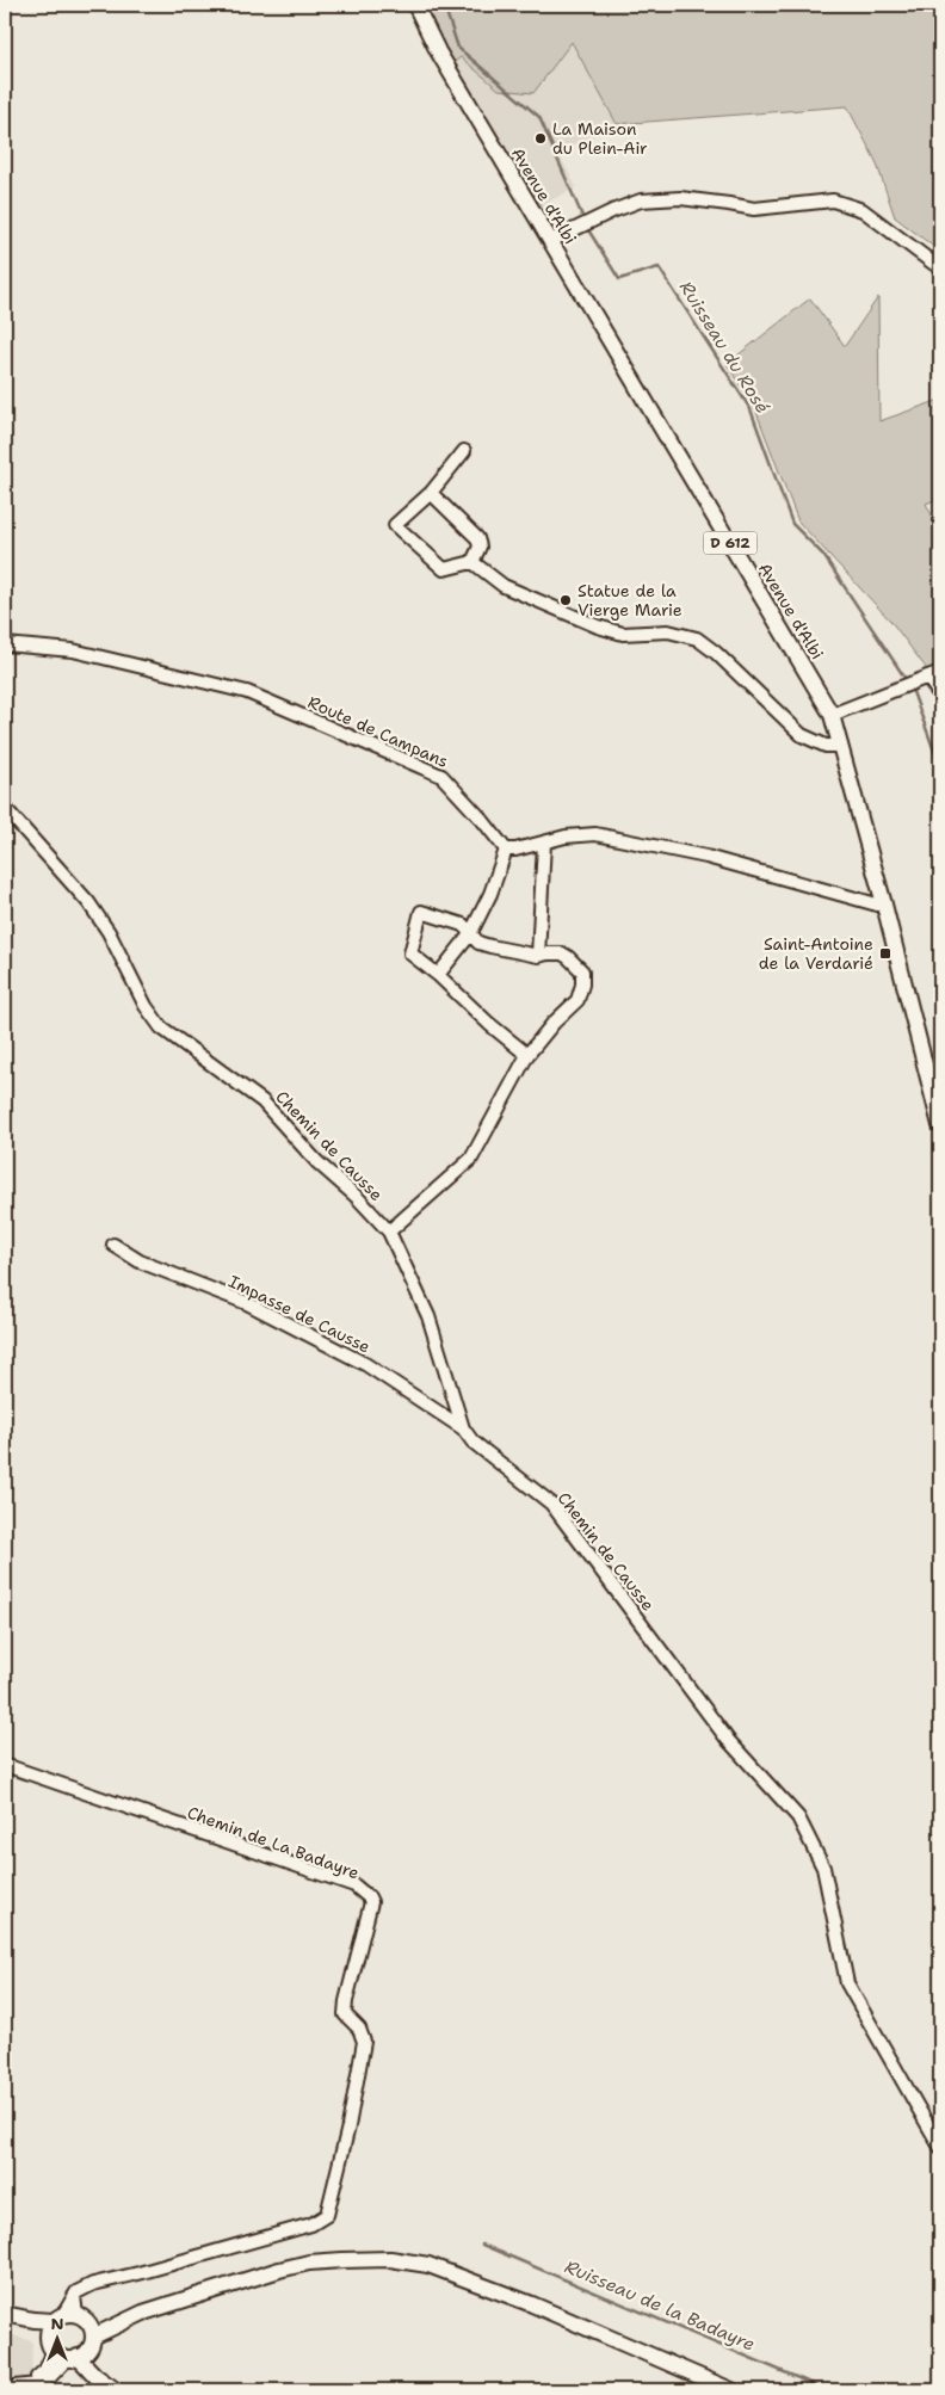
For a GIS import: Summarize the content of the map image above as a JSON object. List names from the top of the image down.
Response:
{
  "streets": {
    "main road": ["Avenue d'Albi", "D 612"],
    "street": [
      "Route de Campans",
      "Chemin de Causse",
      "Impasse de Causse",
      "Chemin de La Badayre"
    ]
  },
  "crossings": [
    ["Chemin de Causse", "Impasse de Causse"]
  ],
  "water": ["Ruisseau du Rosé", "Ruisseau de la Badayre"],
  "places": {
    "other": ["La Maison du Plein-Air", "Statue de la Vierge Marie"],
    "transit": ["Saint-Antoine de la Verdarié"]
  },
  "north": "top"
}
